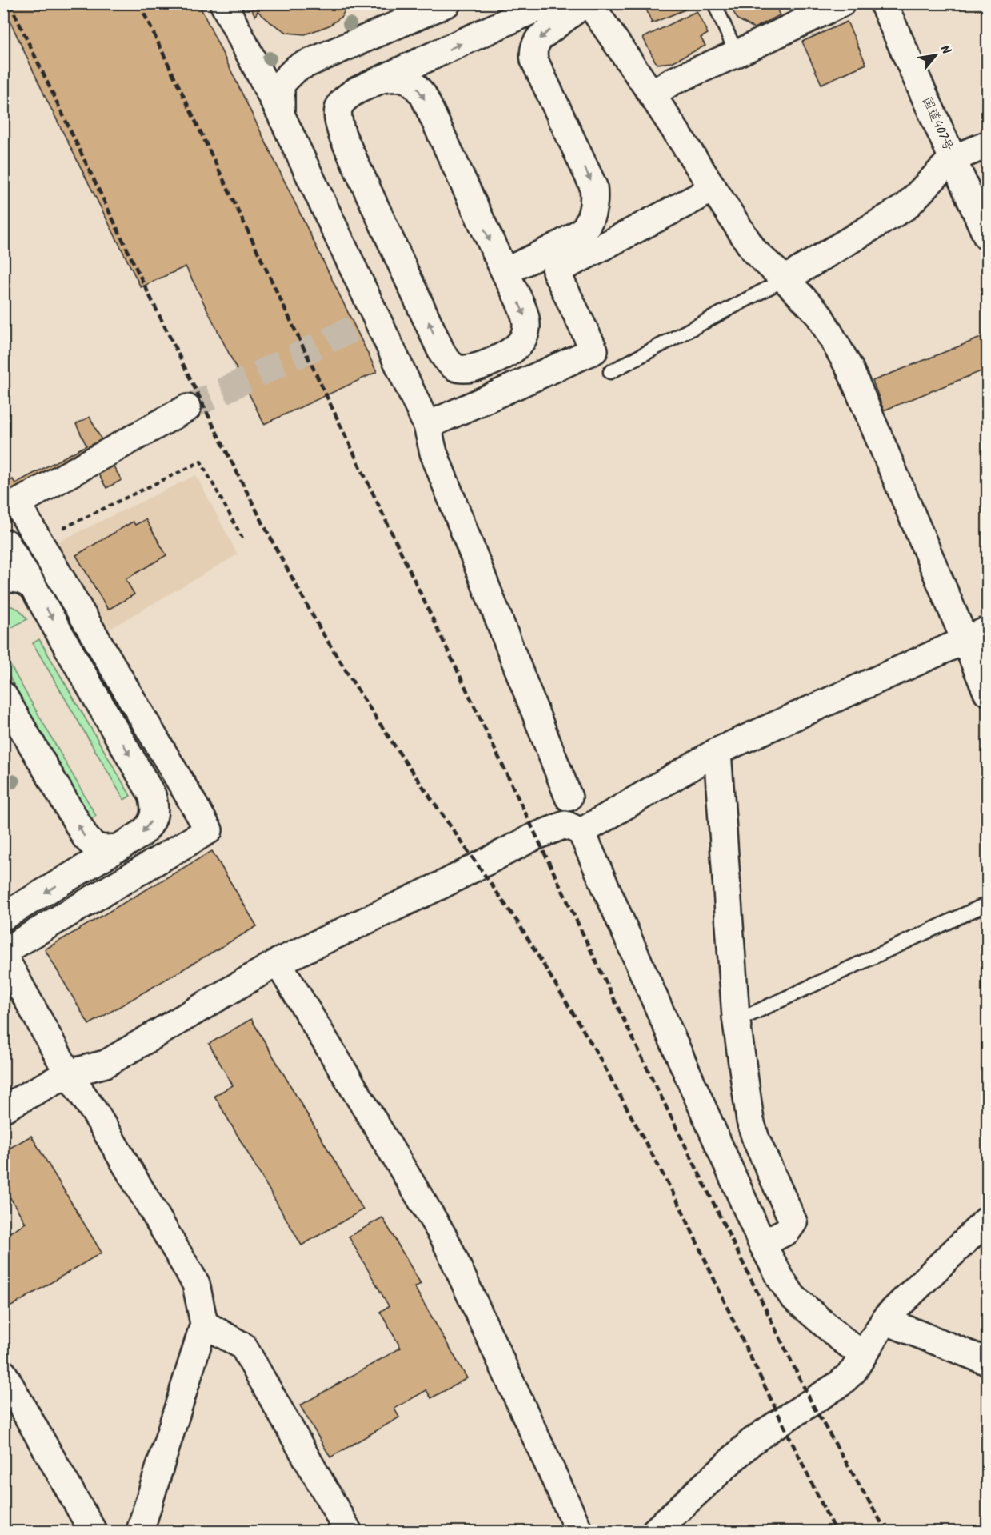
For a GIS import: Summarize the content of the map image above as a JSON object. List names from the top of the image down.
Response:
{
  "streets": {
    "main road": ["国道407号"]
  },
  "north": "top right"
}
